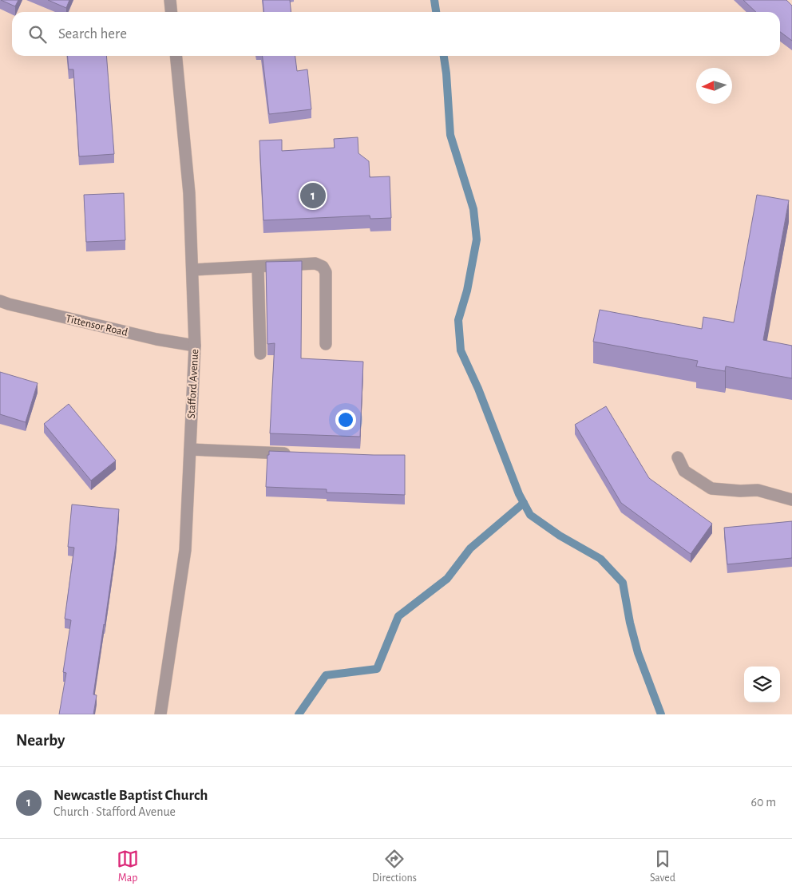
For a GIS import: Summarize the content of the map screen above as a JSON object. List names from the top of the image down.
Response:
{
  "streets": {
    "street": ["Tittensor Road", "Stafford Avenue"]
  },
  "crossings": [
    ["Tittensor Road", "Stafford Avenue"]
  ],
  "north": "left",
  "page": {
    "search": "Search here",
    "pins": "1",
    "heading": "Nearby",
    "list": [
      {
        "mark": "1",
        "name": "Newcastle Baptist Church",
        "note": "Church · Stafford Avenue",
        "value": "60 m"
      }
    ],
    "nav": ["Map", "Directions", "Saved"]
  }
}
